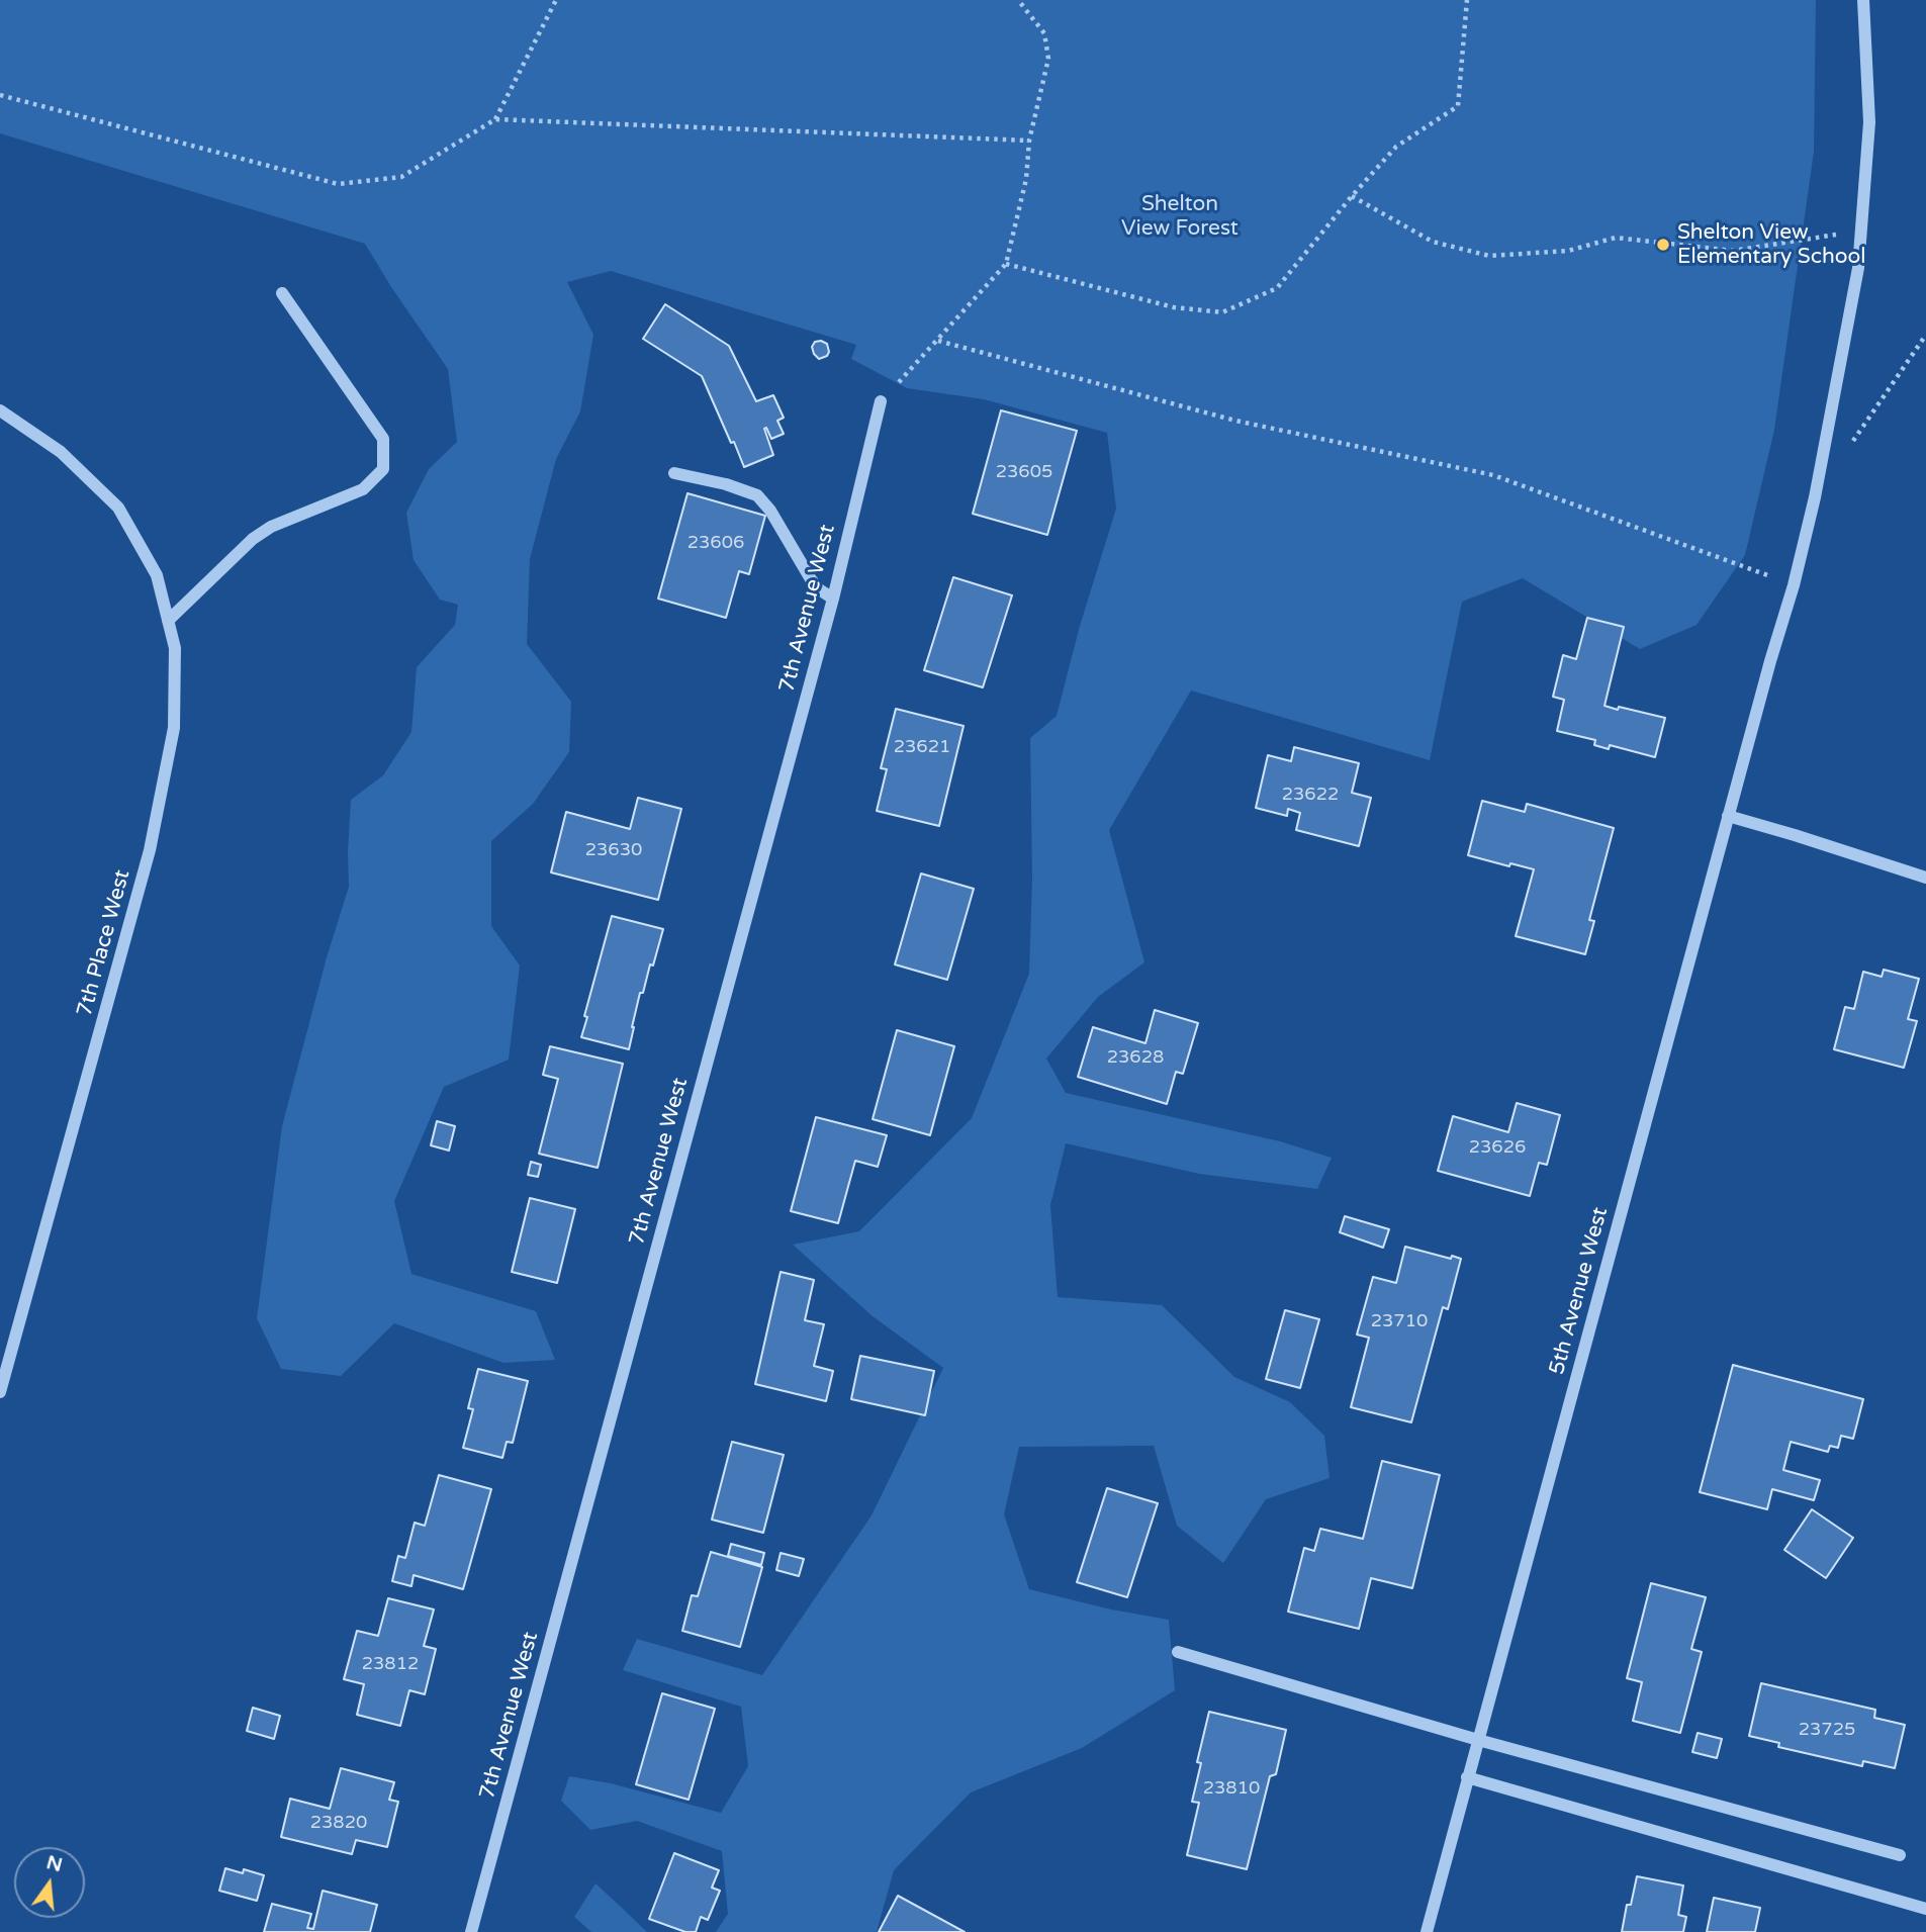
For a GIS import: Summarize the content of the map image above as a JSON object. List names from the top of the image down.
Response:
{
  "streets": {
    "street": ["7th Avenue West", "7th Place West", "5th Avenue West"]
  },
  "parks": ["Shelton View Forest"],
  "places": ["Shelton View Elementary School"],
  "house_numbers": [
    "23605",
    "23606",
    "23621",
    "23622",
    "23630",
    "23628",
    "23626",
    "23710",
    "23812",
    "23725",
    "23810",
    "23820"
  ],
  "north": "top"
}
